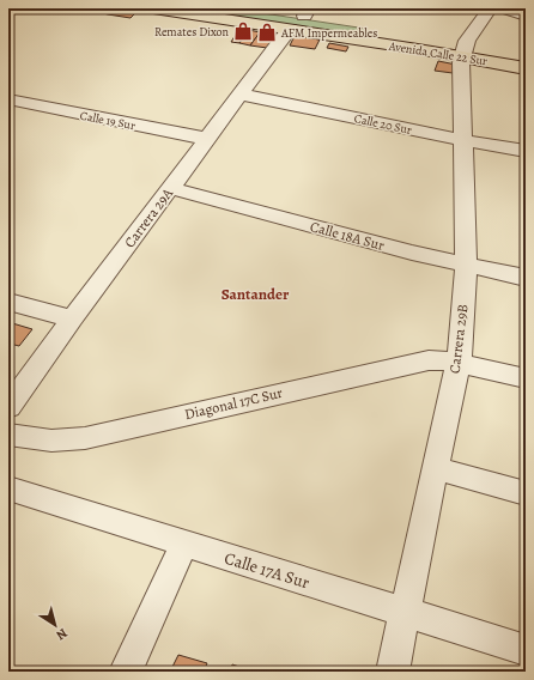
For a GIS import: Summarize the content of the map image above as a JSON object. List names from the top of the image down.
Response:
{
  "streets": {
    "main road": ["Avenida Calle 22 Sur"],
    "street": [
      "Calle 19 Sur",
      "Calle 20 Sur",
      "Carrera 29A",
      "Calle 18A Sur",
      "Carrera 29B",
      "Diagonal 17C Sur",
      "Calle 17A Sur"
    ]
  },
  "crossings": [
    ["Avenida Calle 22 Sur", "Carrera 29A"],
    ["Avenida Calle 22 Sur", "Carrera 29B"],
    ["Calle 19 Sur", "Carrera 29A"],
    ["Calle 20 Sur", "Carrera 29A"],
    ["Calle 20 Sur", "Carrera 29B"],
    ["Carrera 29A", "Calle 18A Sur"],
    ["Calle 18A Sur", "Carrera 29B"],
    ["Carrera 29B", "Diagonal 17C Sur"],
    ["Carrera 29B", "Calle 17A Sur"]
  ],
  "districts": ["Santander"],
  "places": {
    "shop": ["Remates Dixon", "AFM Impermeables"]
  },
  "north": "bottom right"
}
